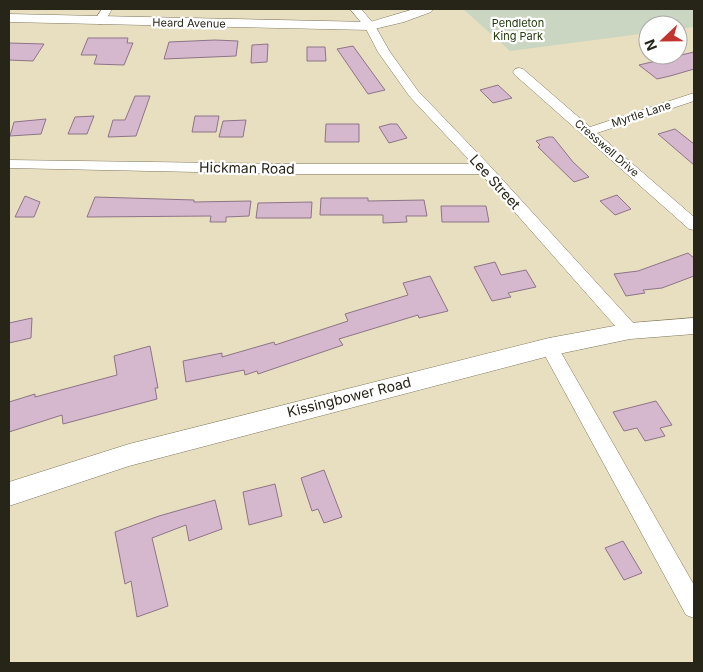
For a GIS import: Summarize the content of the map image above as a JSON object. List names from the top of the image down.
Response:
{
  "streets": {
    "street": [
      "Heard Avenue",
      "Myrtle Lane",
      "Cresswell Drive",
      "Hickman Road",
      "Lee Street",
      "Kissingbower Road"
    ]
  },
  "crossings": [
    ["Heard Avenue", "Lee Street"],
    ["Myrtle Lane", "Cresswell Drive"],
    ["Hickman Road", "Lee Street"],
    ["Lee Street", "Kissingbower Road"]
  ],
  "parks": ["Pendleton King Park"],
  "north": "left"
}
